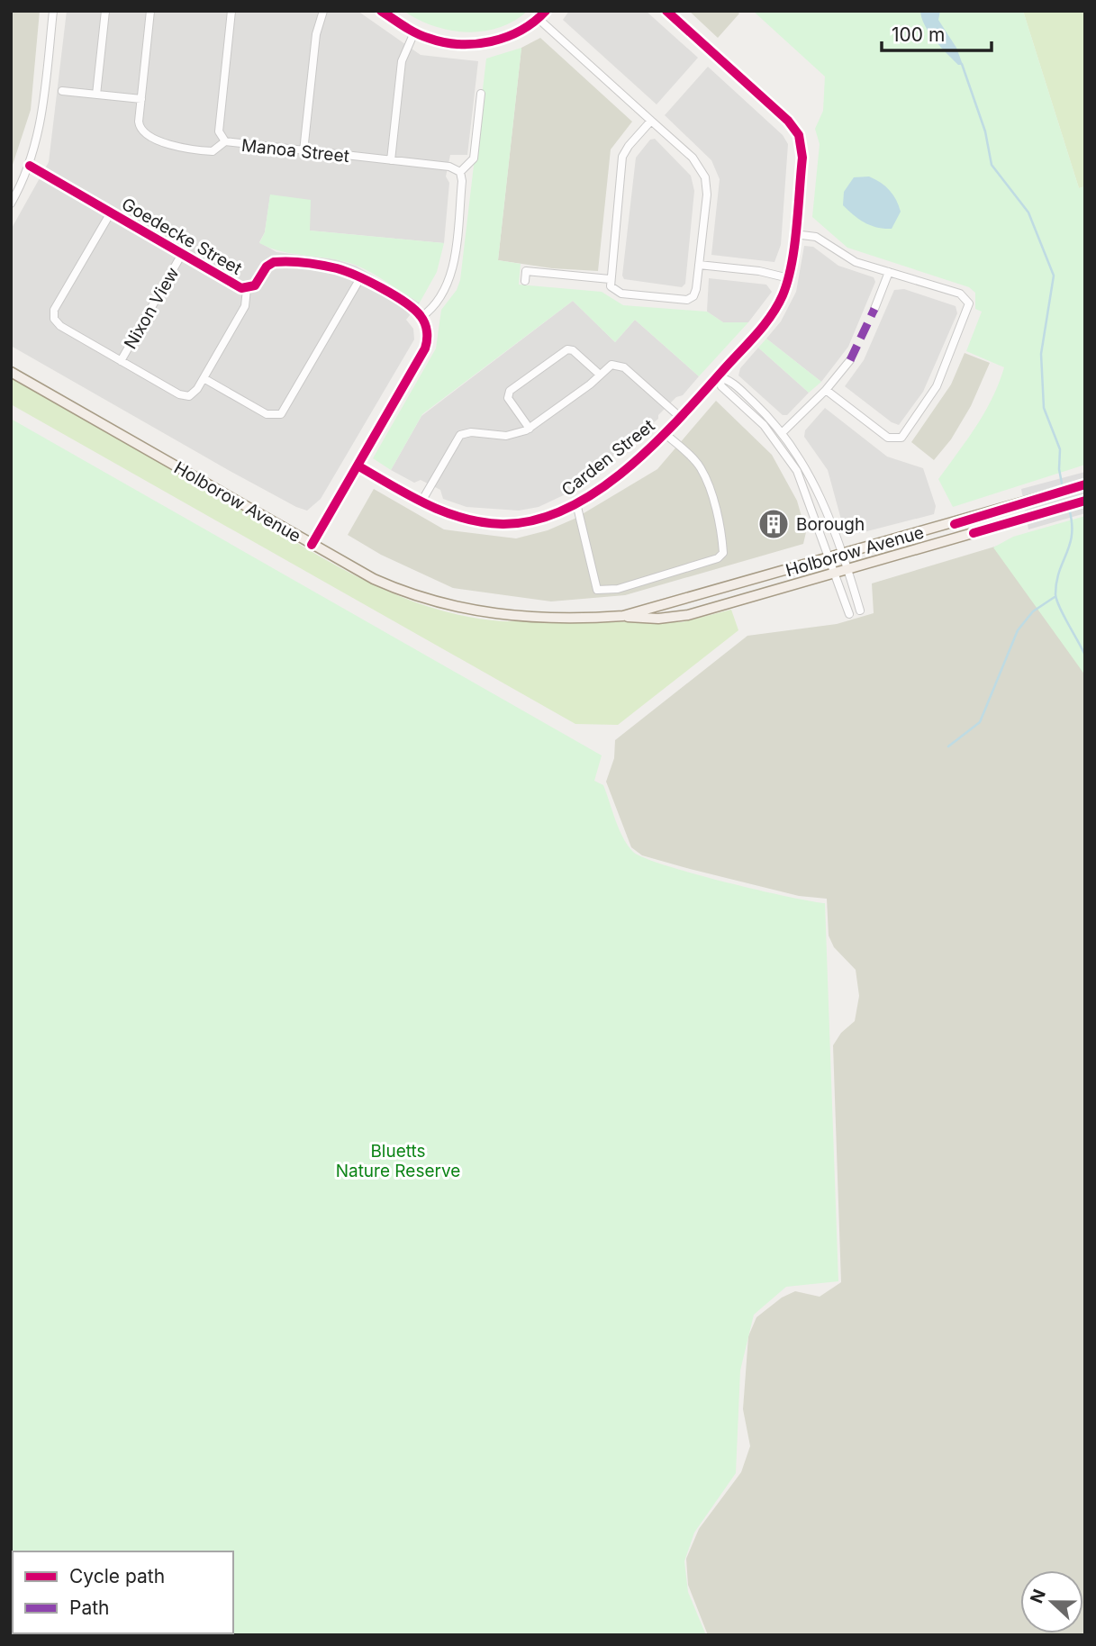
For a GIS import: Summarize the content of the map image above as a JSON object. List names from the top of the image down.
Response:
{
  "streets": {
    "main road": ["Holborow Avenue"],
    "street": [
      "Manoa Street",
      "Goedecke Street",
      "Nixon View",
      "Carden Street"
    ]
  },
  "crossings": [
    ["Goedecke Street", "Nixon View"]
  ],
  "parks": ["Bluetts Nature Reserve"],
  "places": {
    "building": ["Borough"]
  },
  "legend": ["Cycle path", "Path"],
  "scale_bar": "100 m",
  "north": "left"
}
